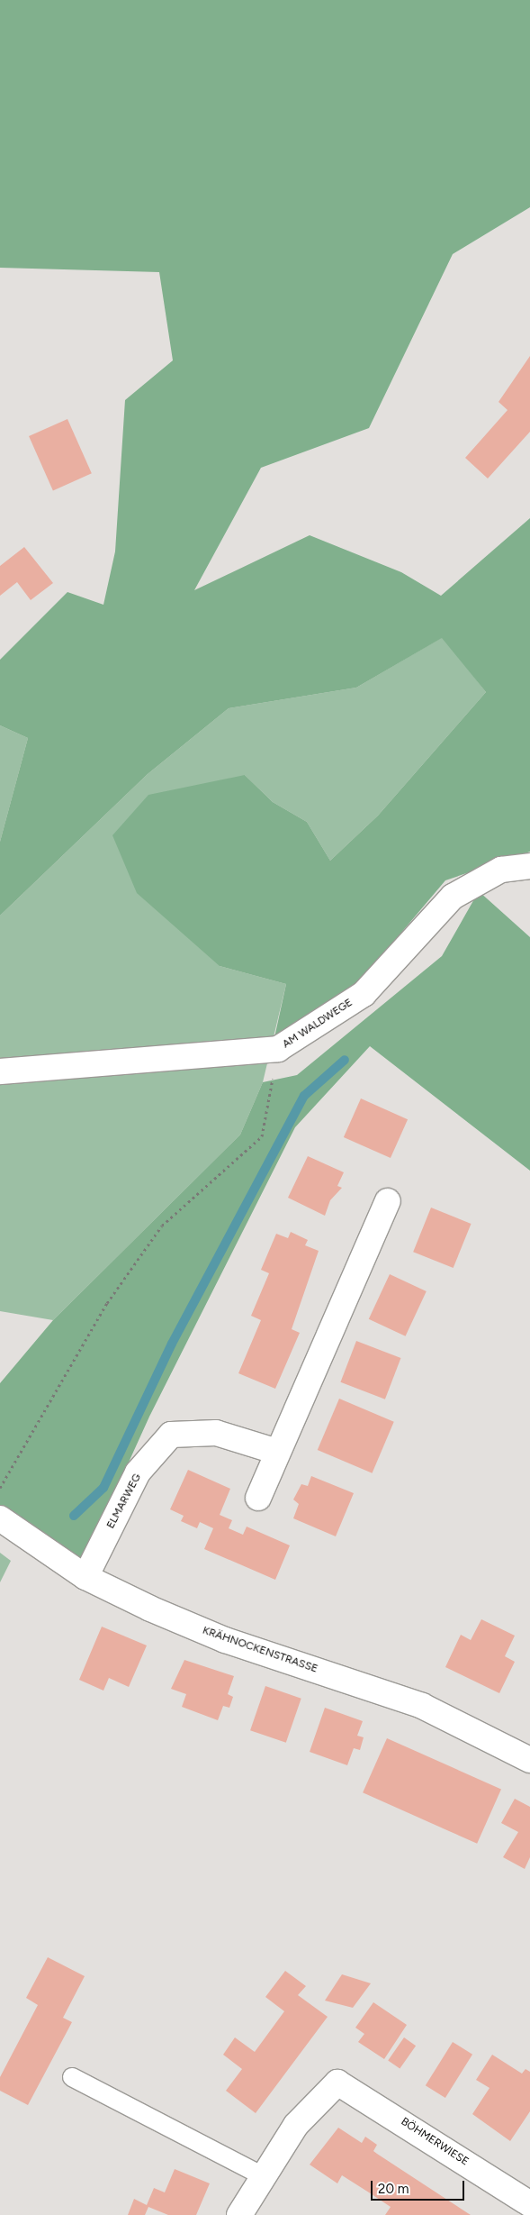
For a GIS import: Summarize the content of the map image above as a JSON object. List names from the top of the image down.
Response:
{
  "streets": {
    "street": [
      "AM WALDWEGE",
      "ELMARWEG",
      "KRÄHNOCKENSTRASSE",
      "BÖHMERWIESE"
    ]
  },
  "crossings": [
    ["ELMARWEG", "KRÄHNOCKENSTRASSE"]
  ],
  "scale_bar": "20 m"
}
